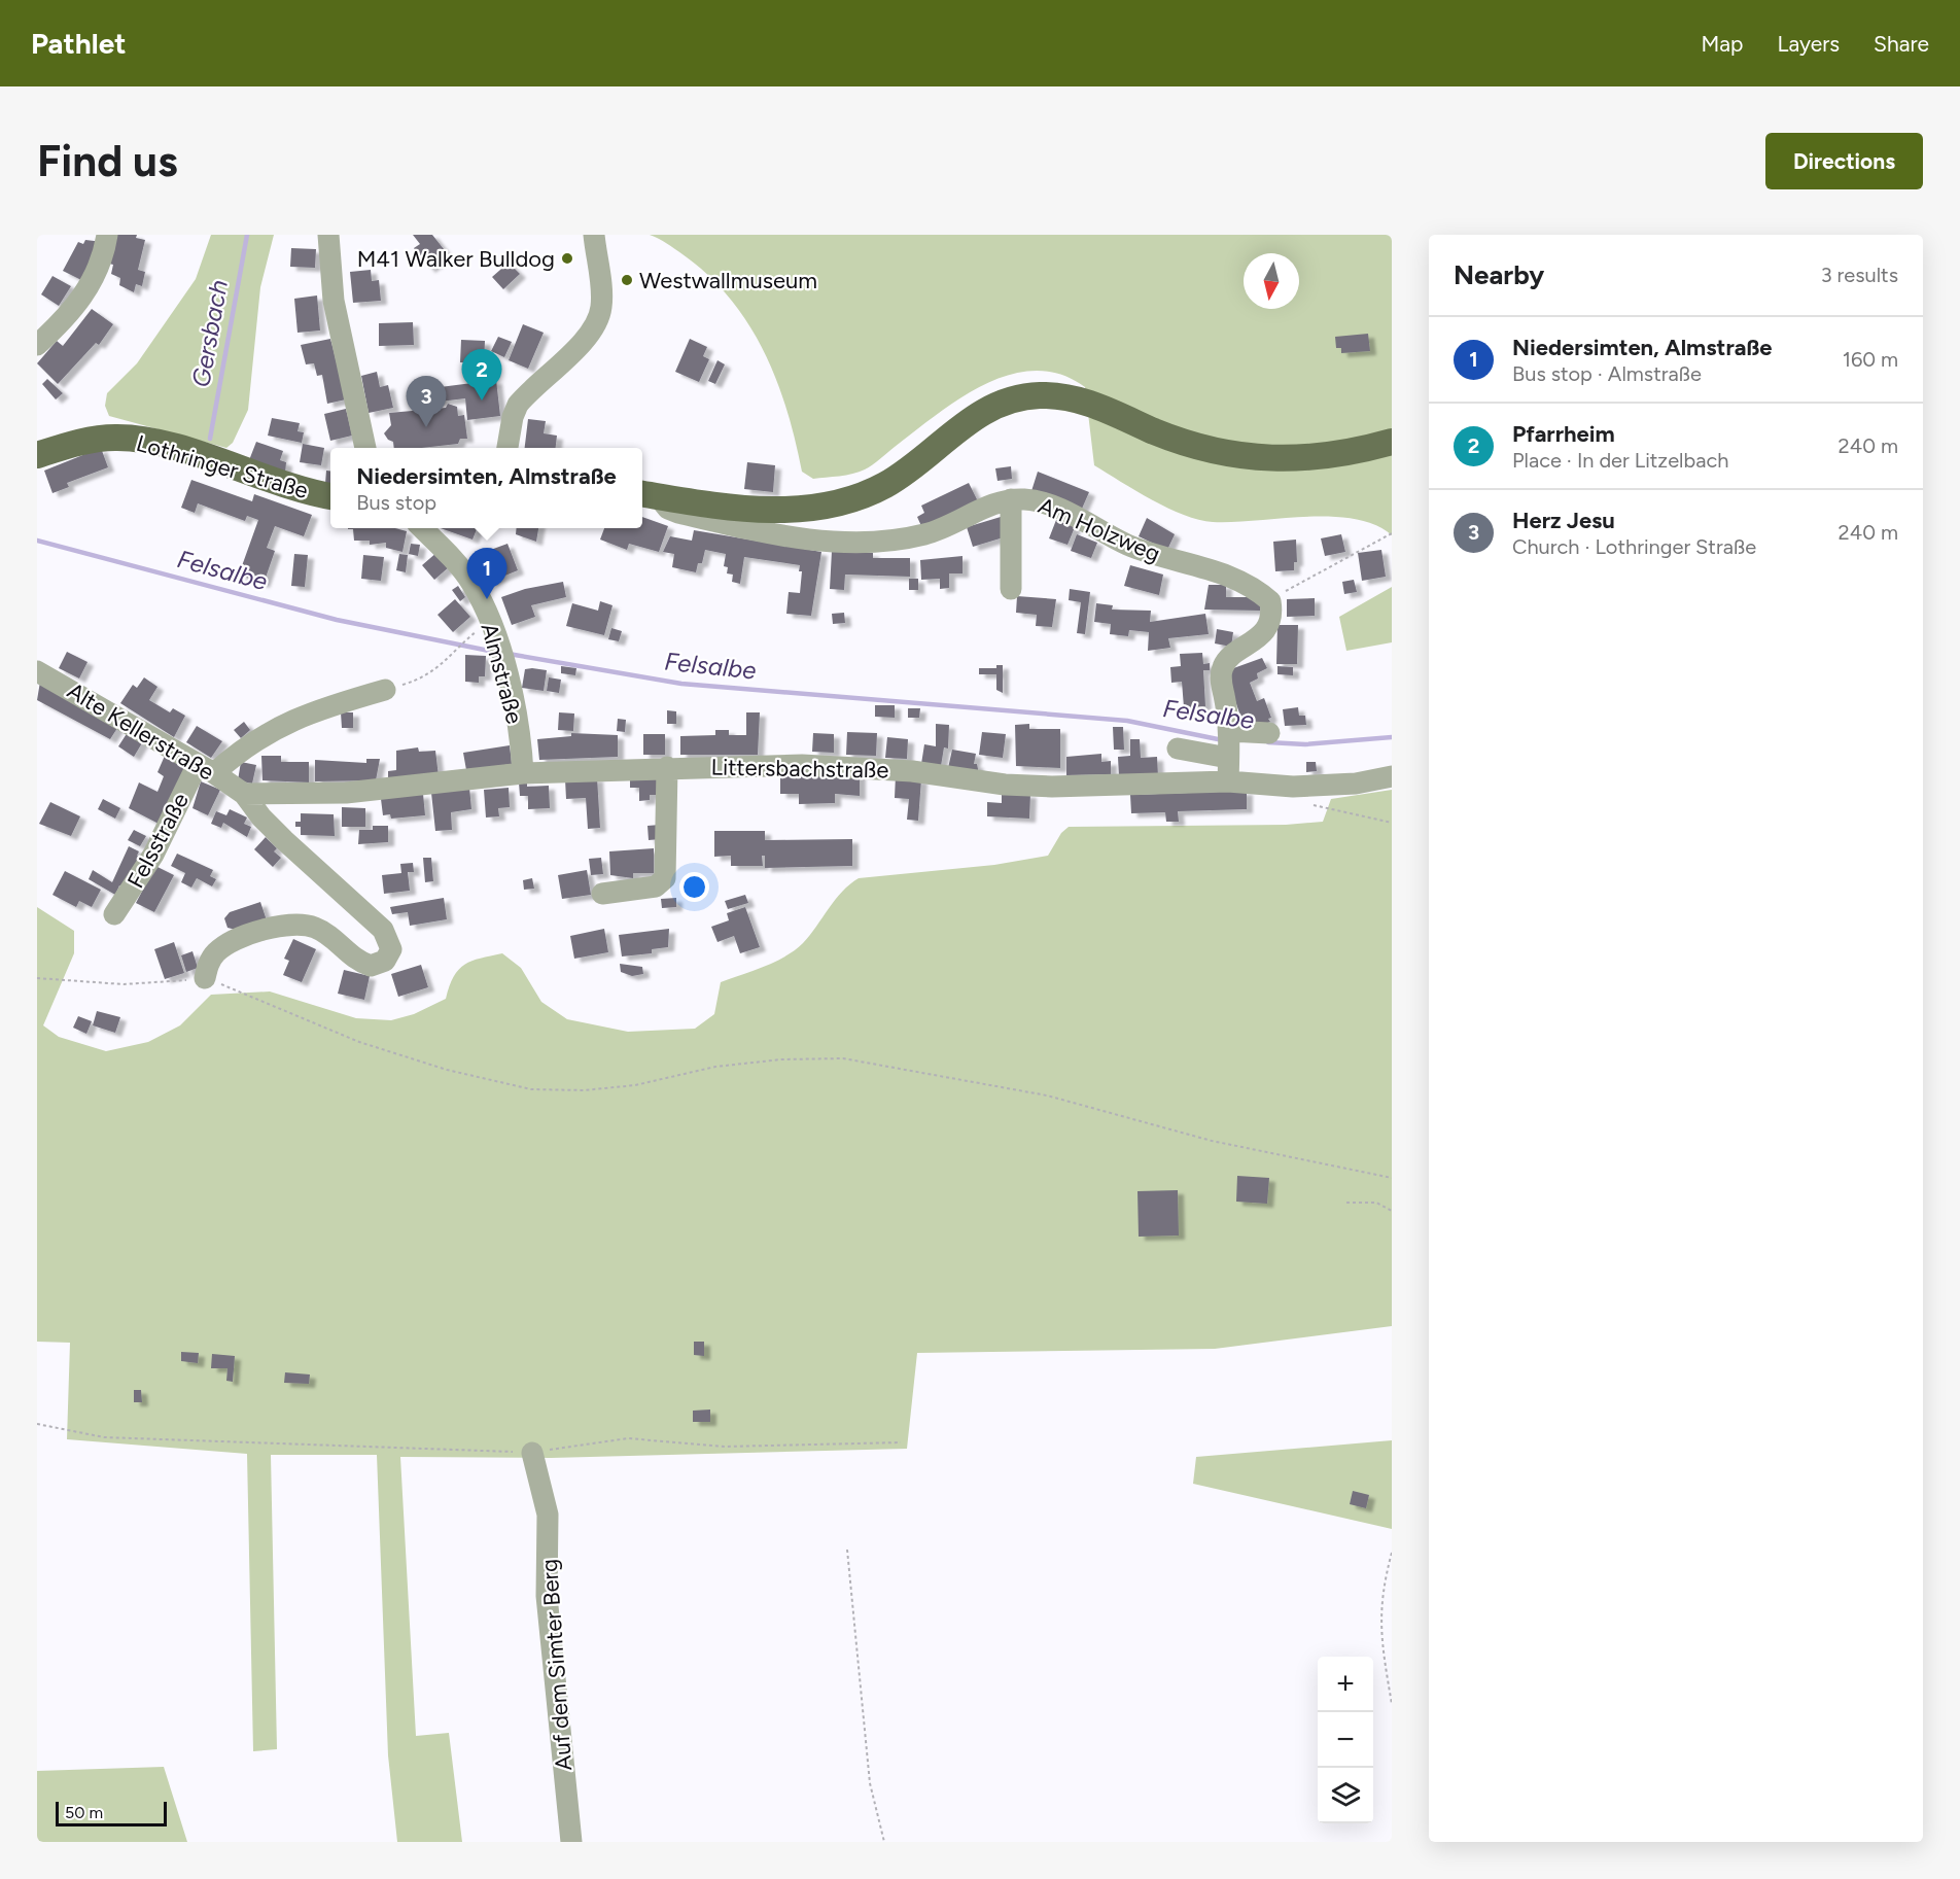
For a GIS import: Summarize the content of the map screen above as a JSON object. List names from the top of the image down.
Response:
{
  "streets": {
    "main road": ["Lothringer Straße"],
    "street": [
      "Am Holzweg",
      "Almstraße",
      "Alte Kellerstraße",
      "Littersbachstraße",
      "Felsstraße",
      "Auf dem Simter Berg"
    ]
  },
  "crossings": [
    ["Almstraße", "Littersbachstraße"],
    ["Alte Kellerstraße", "Littersbachstraße"],
    ["Alte Kellerstraße", "Felsstraße"]
  ],
  "water": ["Gersbach", "Felsalbe"],
  "places": ["M41 Walker Bulldog", "Westwallmuseum"],
  "scale_bar": "50 m",
  "north": "bottom",
  "page": {
    "header": "Pathlet",
    "nav": ["Map", "Layers", "Share"],
    "buttons": "Directions",
    "title": "Find us",
    "heading": ["Nearby", "3 results"],
    "list": [
      {
        "mark": "1",
        "name": "Niedersimten, Almstraße",
        "note": "Bus stop · Almstraße",
        "value": "160 m"
      },
      {
        "mark": "2",
        "name": "Pfarrheim",
        "note": "Place · In der Litzelbach",
        "value": "240 m"
      },
      {
        "mark": "3",
        "name": "Herz Jesu",
        "note": "Church · Lothringer Straße",
        "value": "240 m"
      }
    ],
    "pins": ["2", "3", "1"],
    "popup": ["Niedersimten, Almstraße", "Bus stop"],
    "map_buttons": ["+", "−"],
    "scale": "50 m"
  }
}
